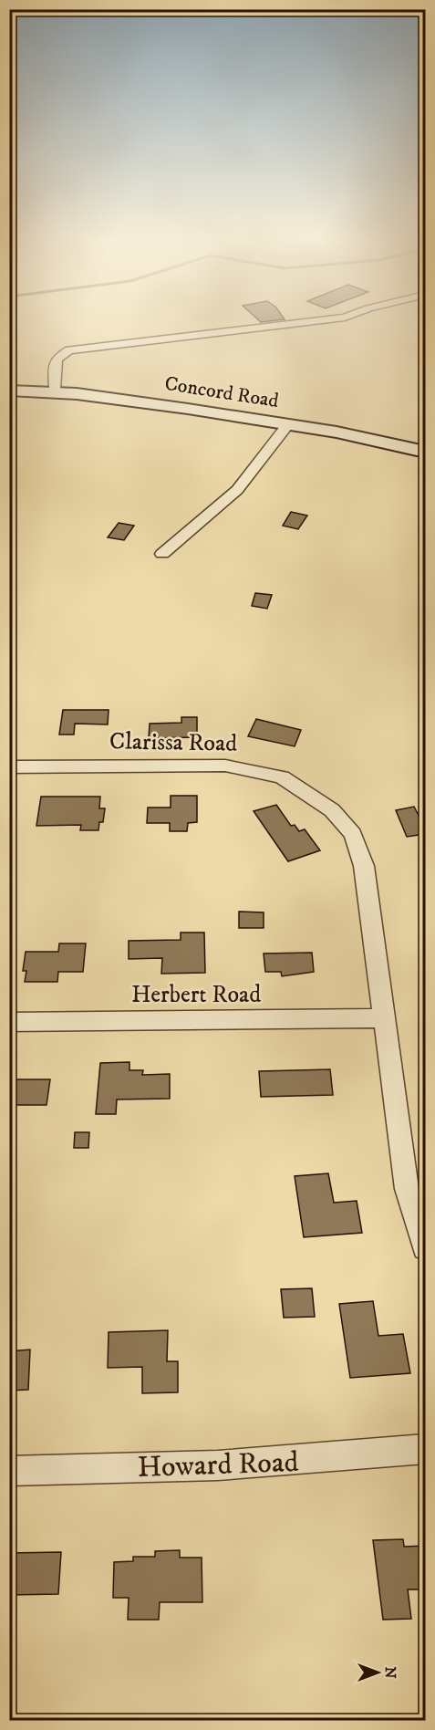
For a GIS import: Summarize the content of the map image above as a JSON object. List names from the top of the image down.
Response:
{
  "streets": {
    "main road": ["Concord Road"],
    "street": ["Clarissa Road", "Herbert Road", "Howard Road"]
  },
  "crossings": [
    ["Clarissa Road", "Herbert Road"]
  ],
  "north": "right"
}
